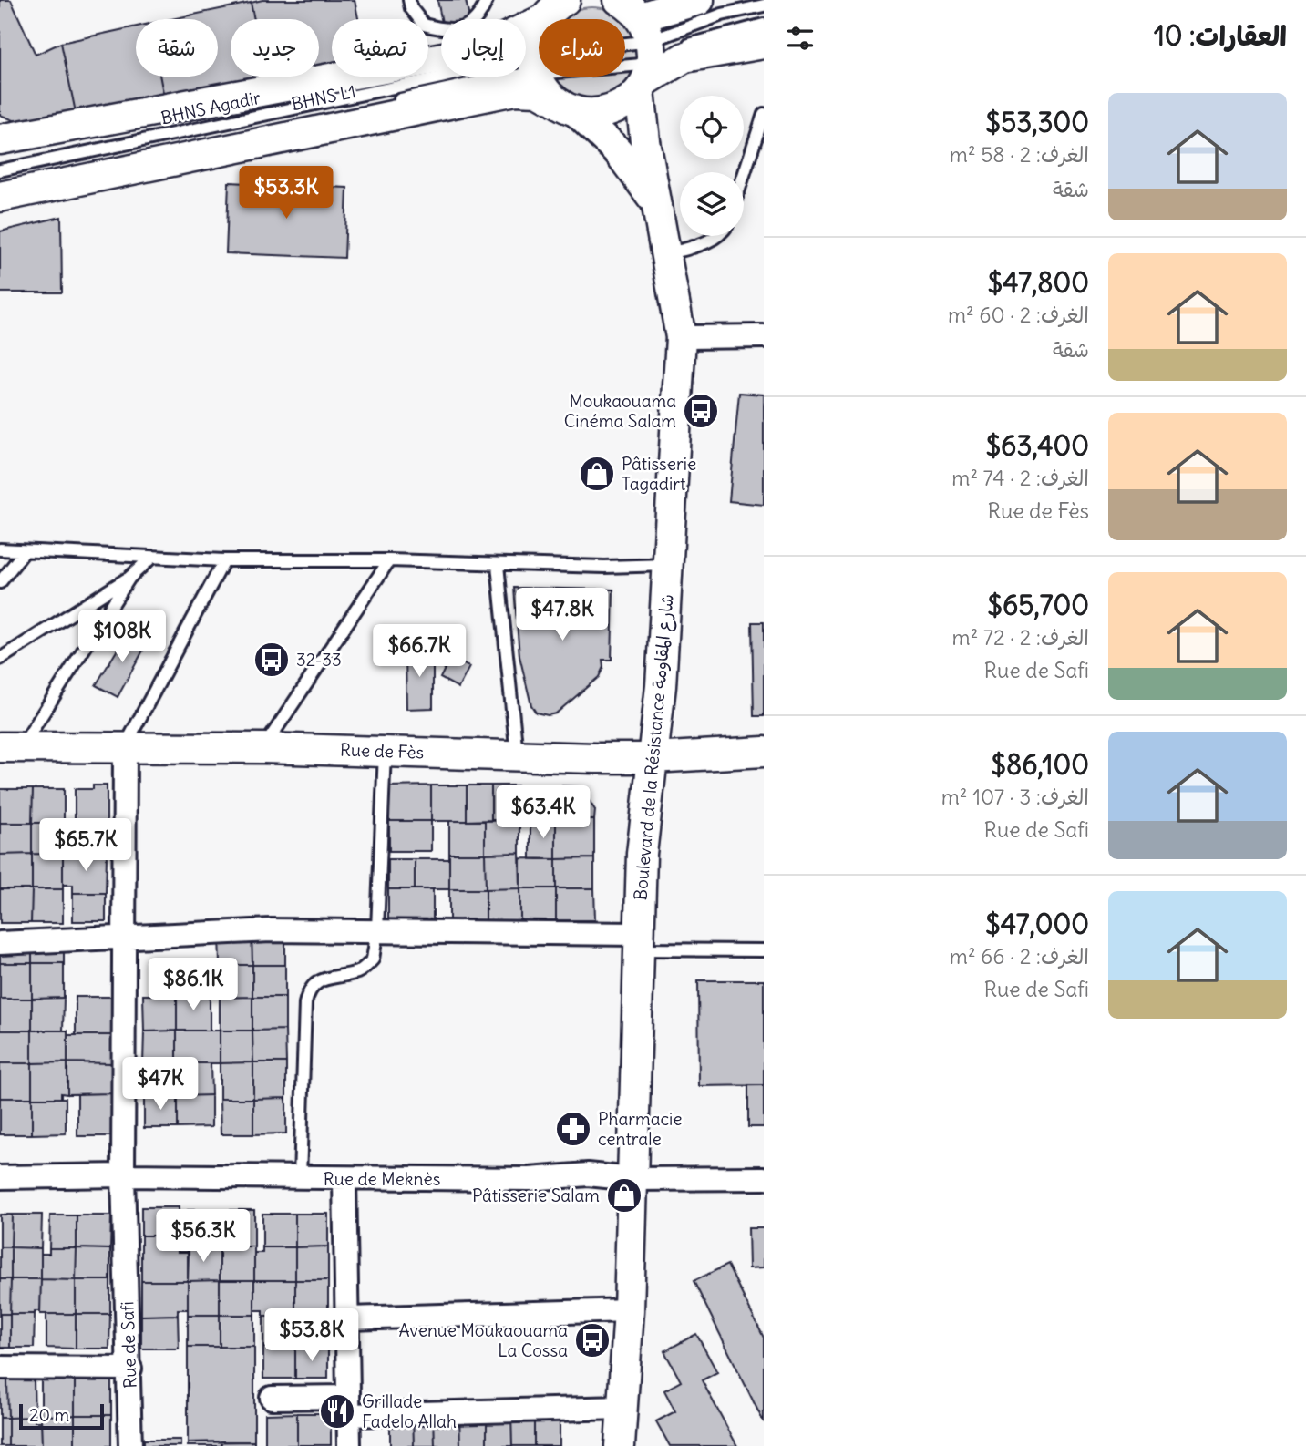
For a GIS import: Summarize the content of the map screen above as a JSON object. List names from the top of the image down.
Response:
{
  "streets": {
    "street": [
      "Boulevard de la Résistance شارع المقاومة",
      "Rue de Fès",
      "Rue de Meknès",
      "Rue de Safi"
    ],
    "lane": ["BHNS Agadir"]
  },
  "crossings": [
    ["BHNS Agadir", "Boulevard de la Résistance شارع المقاومة"],
    ["Boulevard de la Résistance شارع المقاومة", "Rue de Fès"],
    ["Boulevard de la Résistance شارع المقاومة", "Rue de Meknès"],
    ["Rue de Fès", "Rue de Safi"],
    ["Rue de Meknès", "Rue de Safi"]
  ],
  "places": {
    "bus stop": ["Moukaouama Cinéma Salam", "32-33", "Avenue Moukaouama La Cossa"],
    "shop": ["Pâtisserie Tagadirt", "Pâtisserie Salam"],
    "pharmacy": ["Pharmacie centrale"],
    "restaurant": ["Grillade Fadelo Allah"]
  },
  "scale_bar": "20 m",
  "page": {
    "heading": "العقارات: 10",
    "chip": [
      "شراء",
      "إيجار",
      "تصفية",
      "جديد",
      "شقة"
    ],
    "list": [
      {
        "name": "$53,300",
        "note": "الغرف: 2 · 58 m² · شقة"
      },
      {
        "name": "$47,800",
        "note": "الغرف: 2 · 60 m² · شقة"
      },
      {
        "name": "$63,400",
        "note": "الغرف: 2 · 74 m² · Rue de Fès"
      },
      {
        "name": "$65,700",
        "note": "الغرف: 2 · 72 m² · Rue de Safi"
      },
      {
        "name": "$86,100",
        "note": "الغرف: 3 · 107 m² · Rue de Safi"
      },
      {
        "name": "$47,000",
        "note": "الغرف: 2 · 66 m² · Rue de Safi"
      }
    ],
    "price": [
      "$53.3K",
      "$47.8K",
      "$108K",
      "$66.7K",
      "$63.4K",
      "$65.7K",
      "$86.1K",
      "$47K",
      "$56.3K",
      "$53.8K"
    ],
    "scale": "20 m"
  }
}
